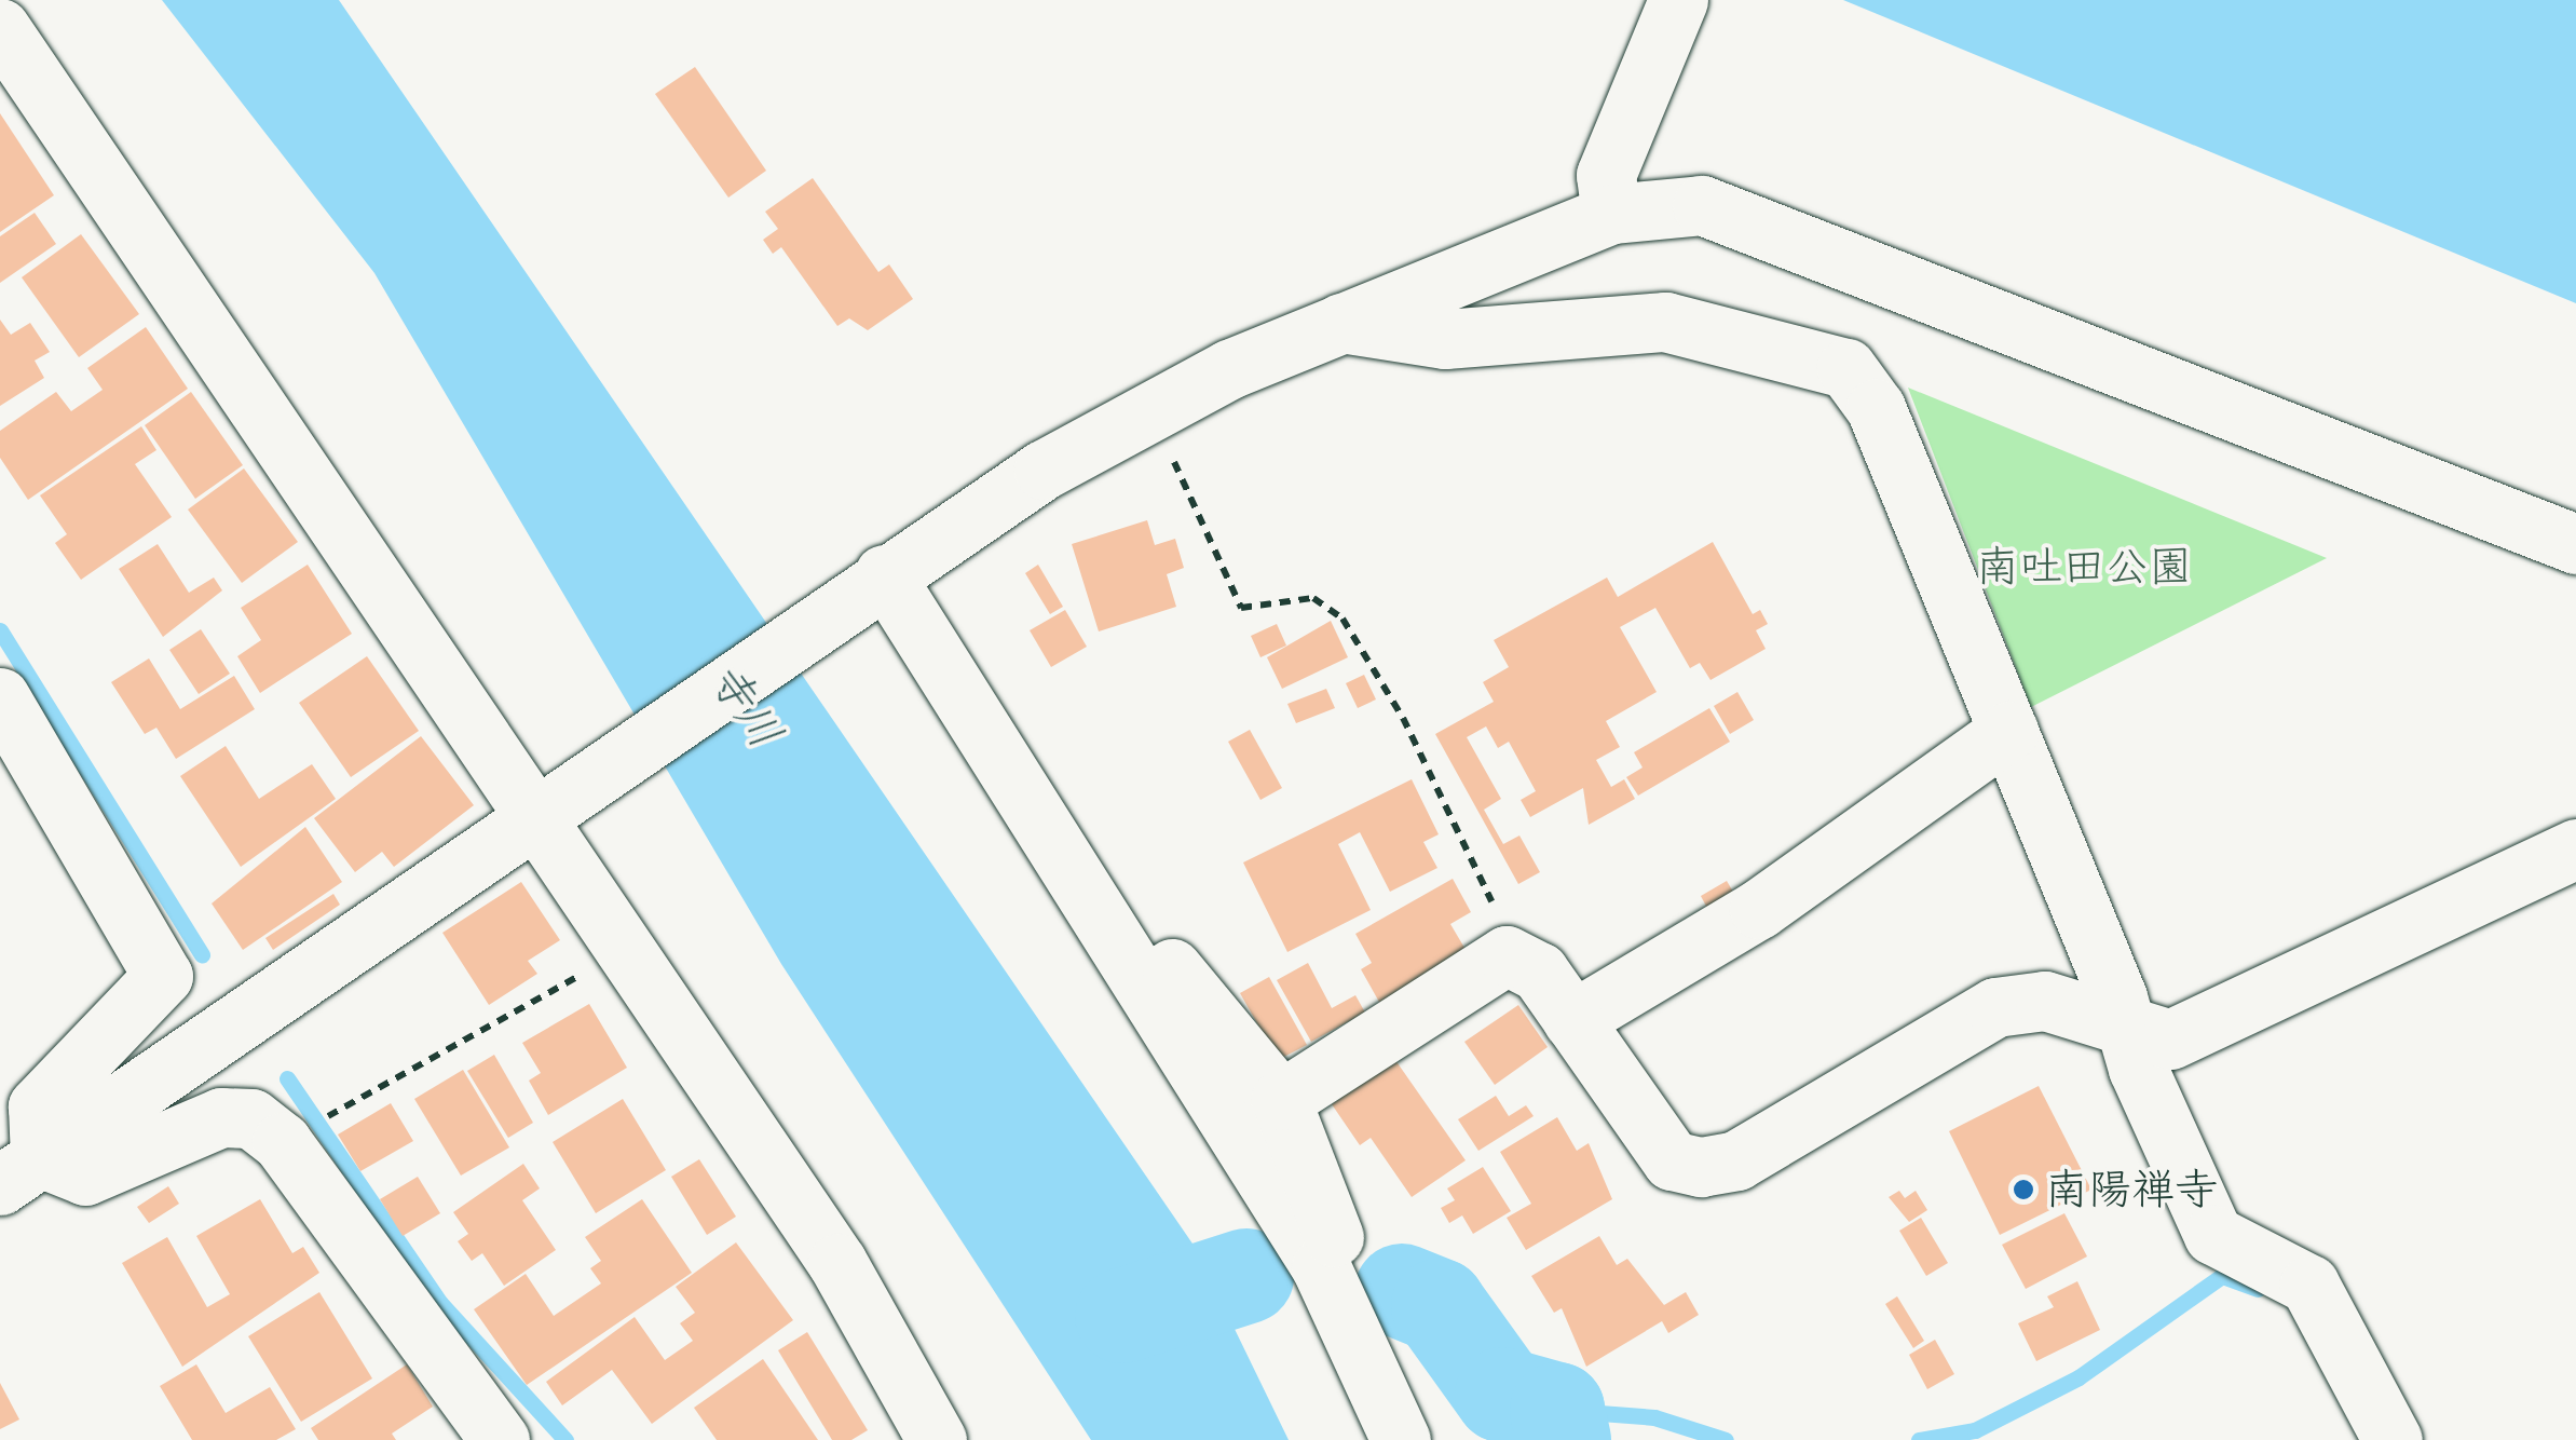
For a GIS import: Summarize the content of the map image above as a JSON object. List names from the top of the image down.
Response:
{
  "water": ["寺川"],
  "parks": ["南吐田公園"],
  "places": ["南陽禅寺"]
}
